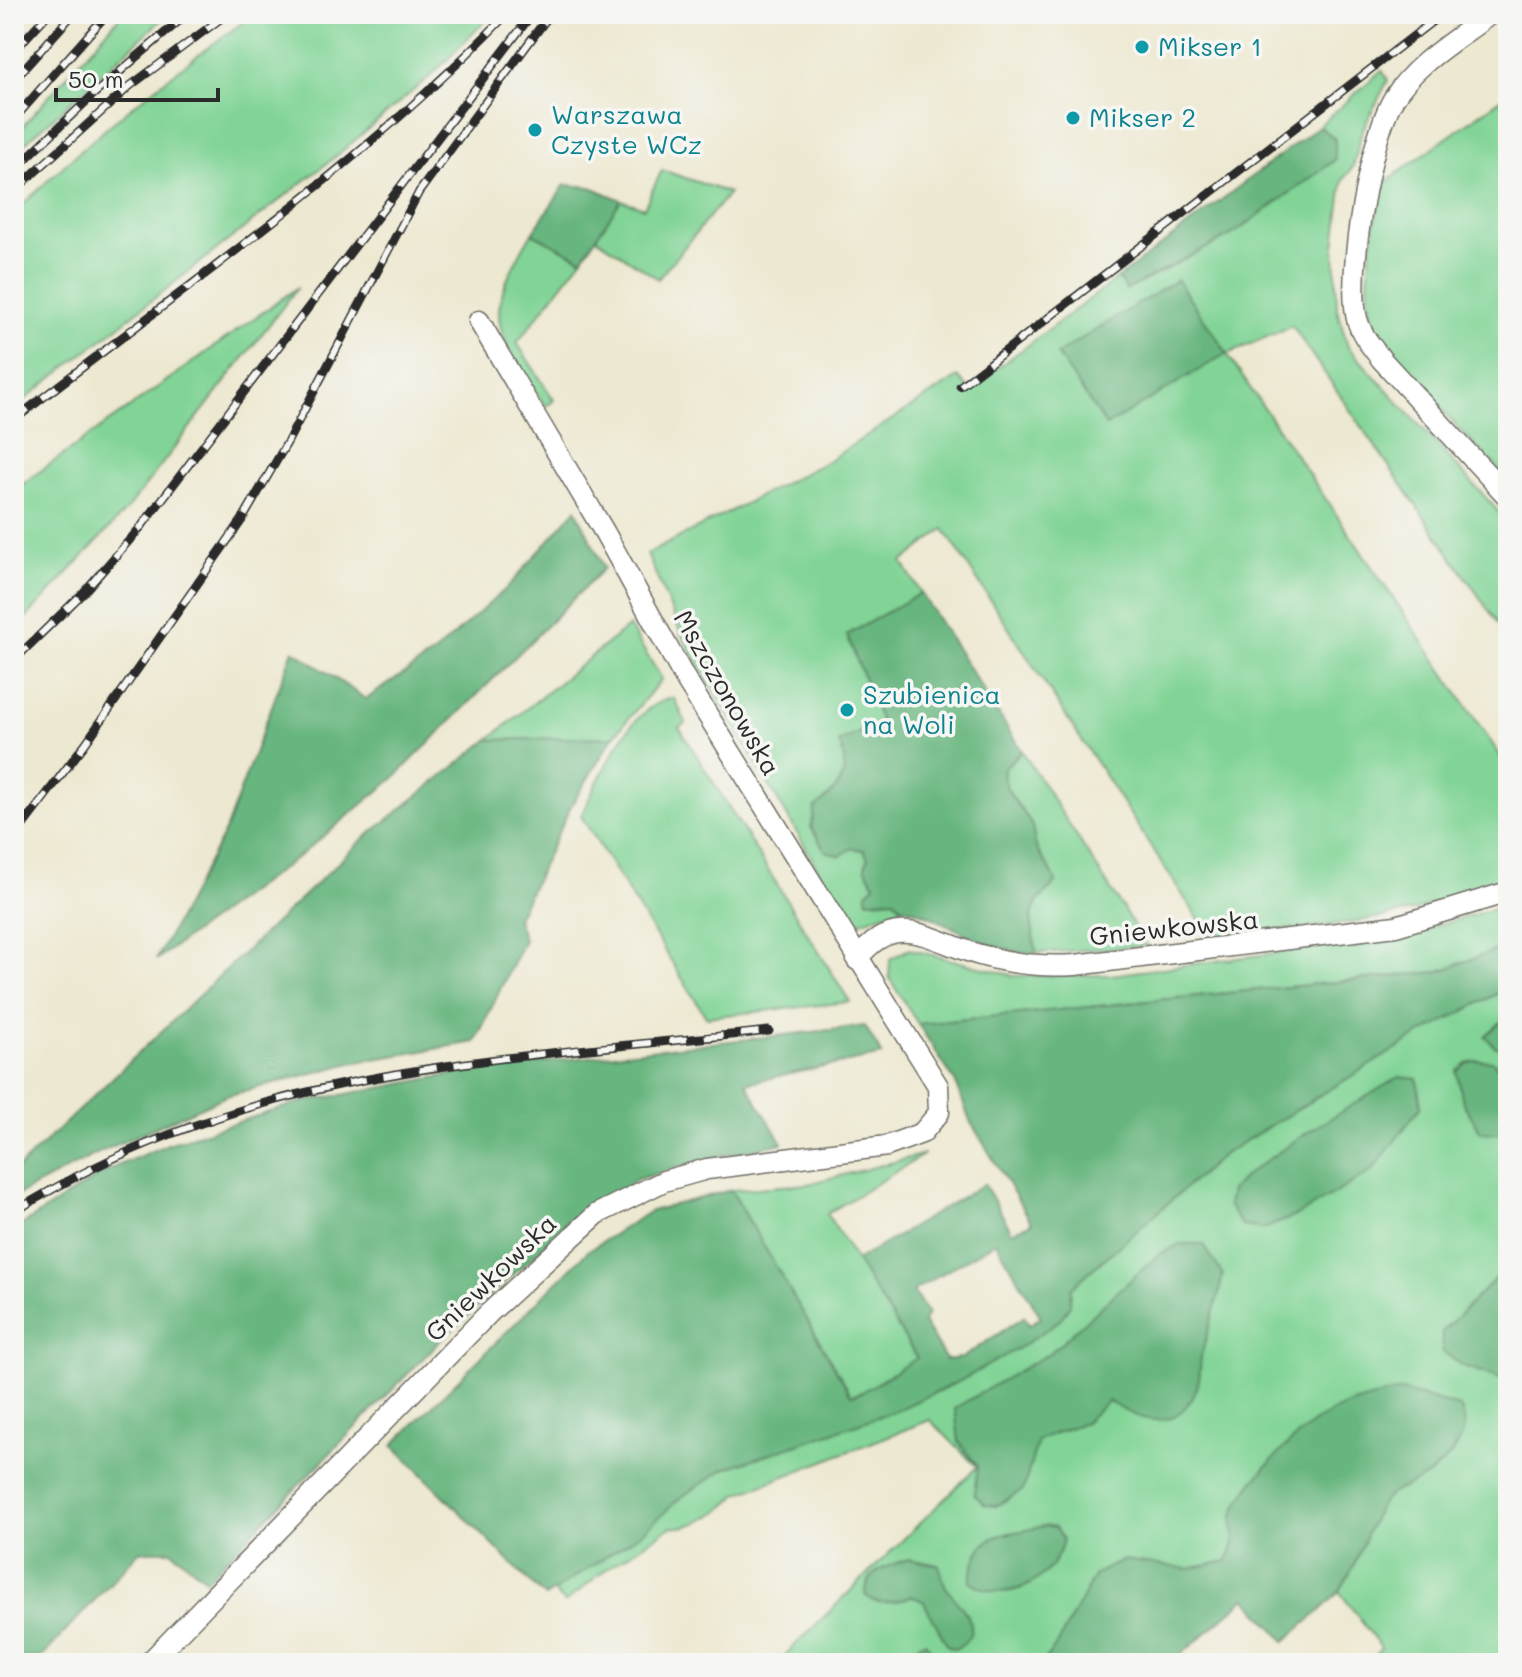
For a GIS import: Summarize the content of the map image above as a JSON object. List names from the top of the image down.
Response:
{
  "streets": {
    "street": ["Mszczonowska", "Gniewkowska"]
  },
  "crossings": [
    ["Mszczonowska", "Gniewkowska"]
  ],
  "places": [
    "Mikser 1",
    "Mikser 2",
    "Warszawa Czyste WCz",
    "Szubienica na Woli"
  ],
  "scale_bar": "50 m"
}
